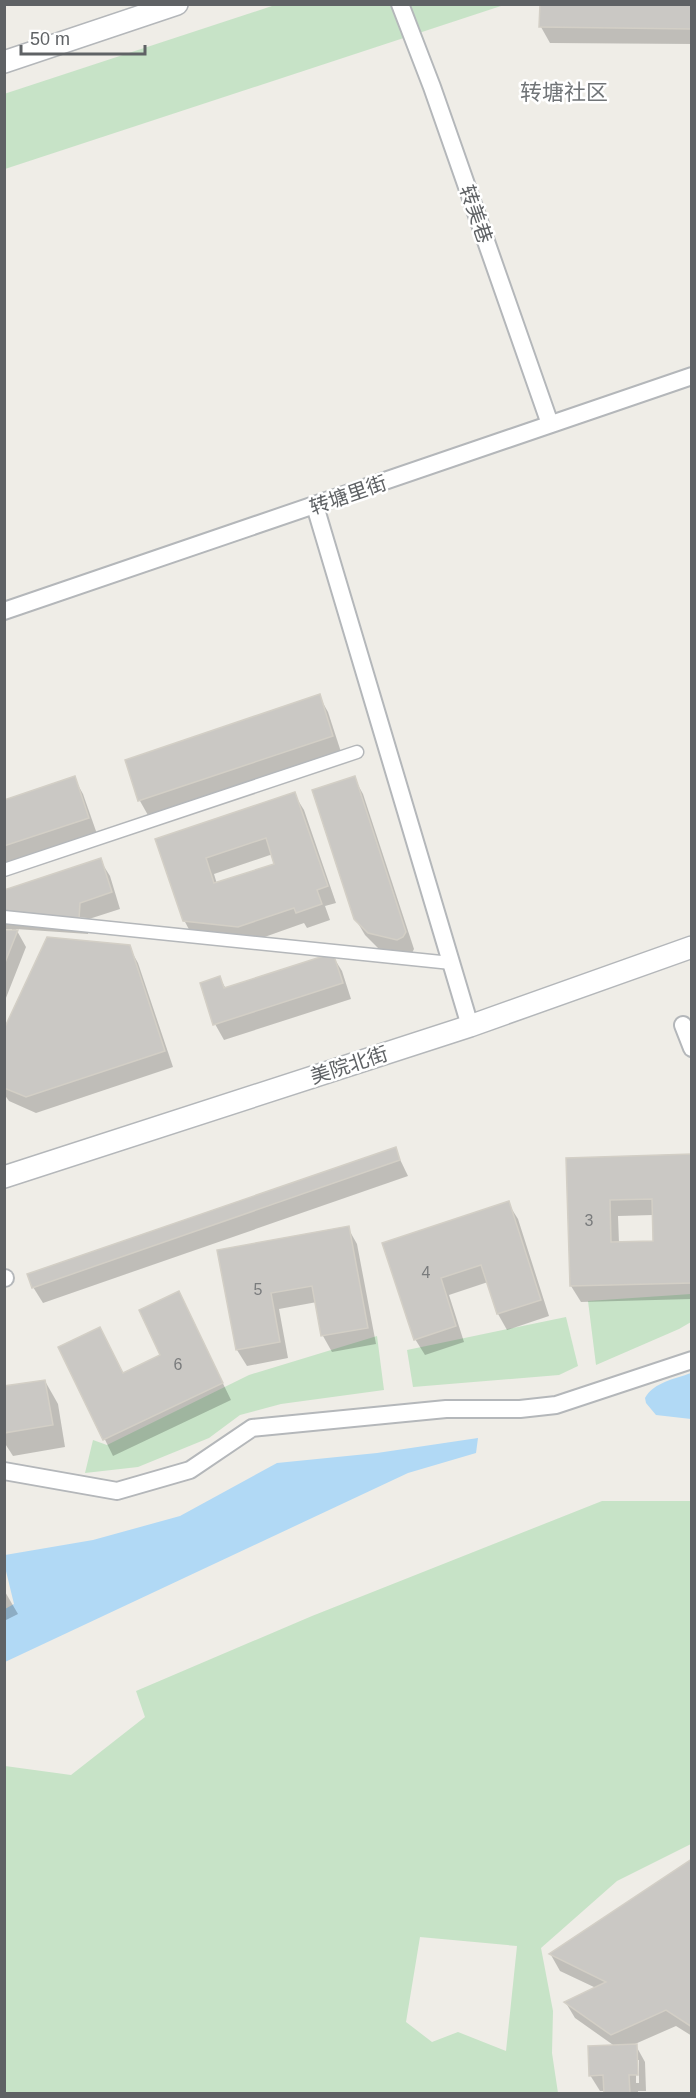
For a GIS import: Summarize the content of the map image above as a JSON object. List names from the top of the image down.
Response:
{
  "streets": {
    "street": ["转美巷", "转塘里街", "美院北街"]
  },
  "crossings": [
    ["转美巷", "转塘里街"]
  ],
  "districts": ["转塘社区"],
  "house_numbers": [
    "3",
    "4",
    "5",
    "6"
  ],
  "scale_bar": "50 m"
}
